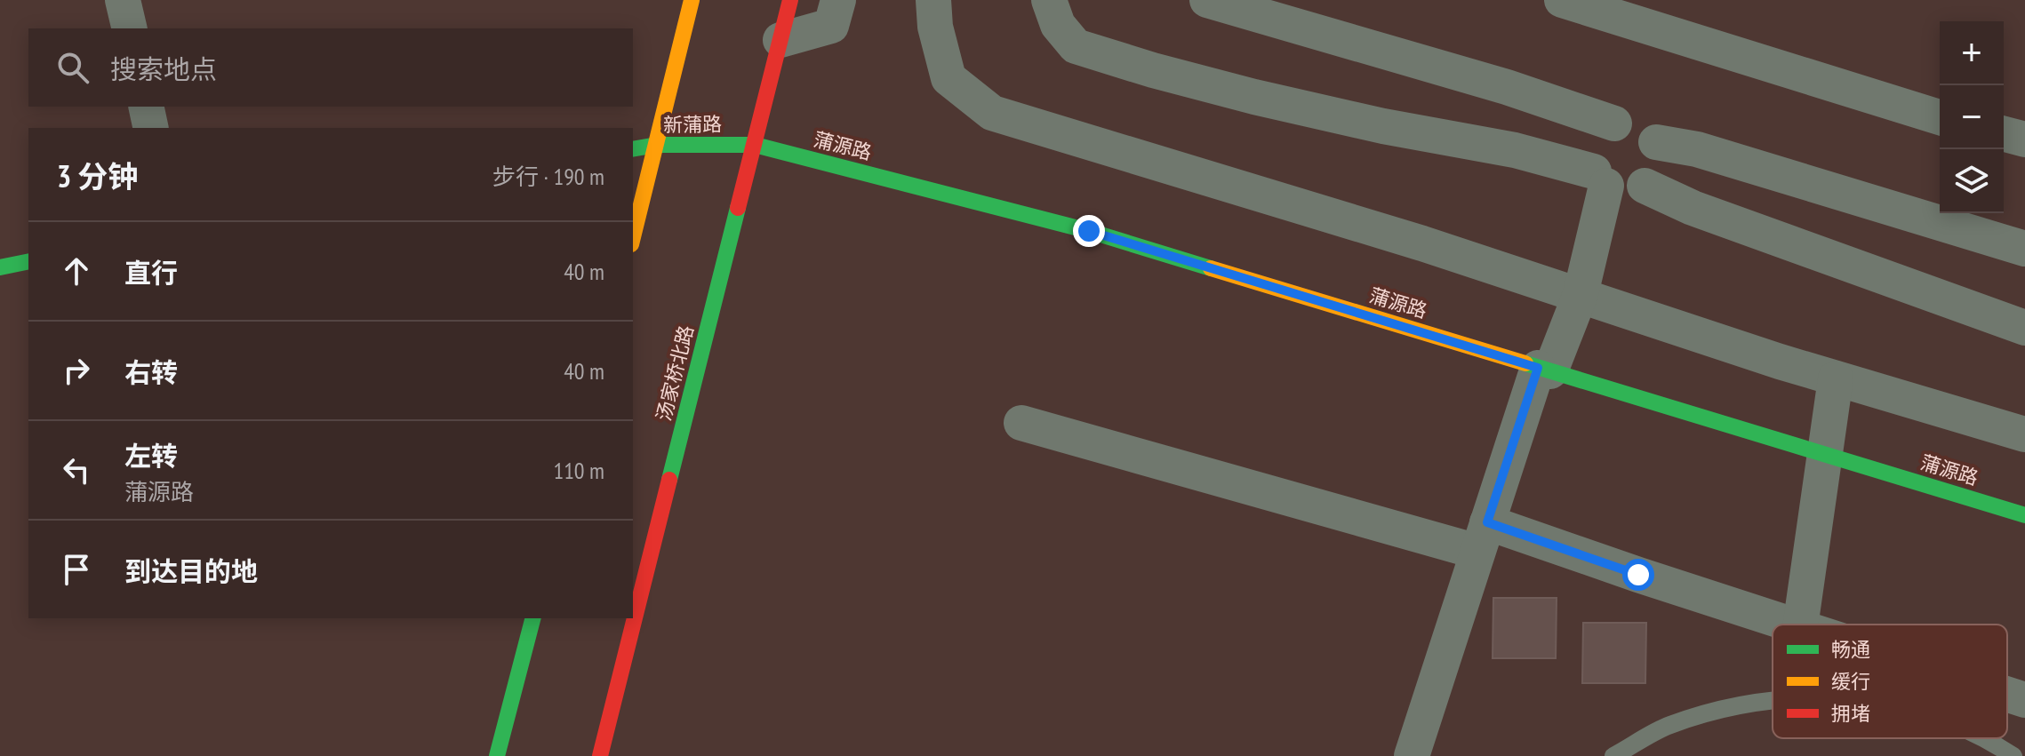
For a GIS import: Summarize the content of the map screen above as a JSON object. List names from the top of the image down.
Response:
{
  "streets": {
    "street": ["新蒲路", "蒲源路", "汤家桥北路"]
  },
  "crossings": [
    ["新蒲路", "蒲源路"],
    ["新蒲路", "汤家桥北路"],
    ["蒲源路", "汤家桥北路"]
  ],
  "legend": ["畅通", "缓行", "拥堵"],
  "page": {
    "map_buttons": ["+", "−"],
    "search": "搜索地点",
    "heading": ["3 分钟", "步行 · 190 m"],
    "list": [
      ["直行", "40 m"],
      ["右转", "40 m"],
      ["左转", "蒲源路", "110 m"],
      "到达目的地"
    ]
  }
}
